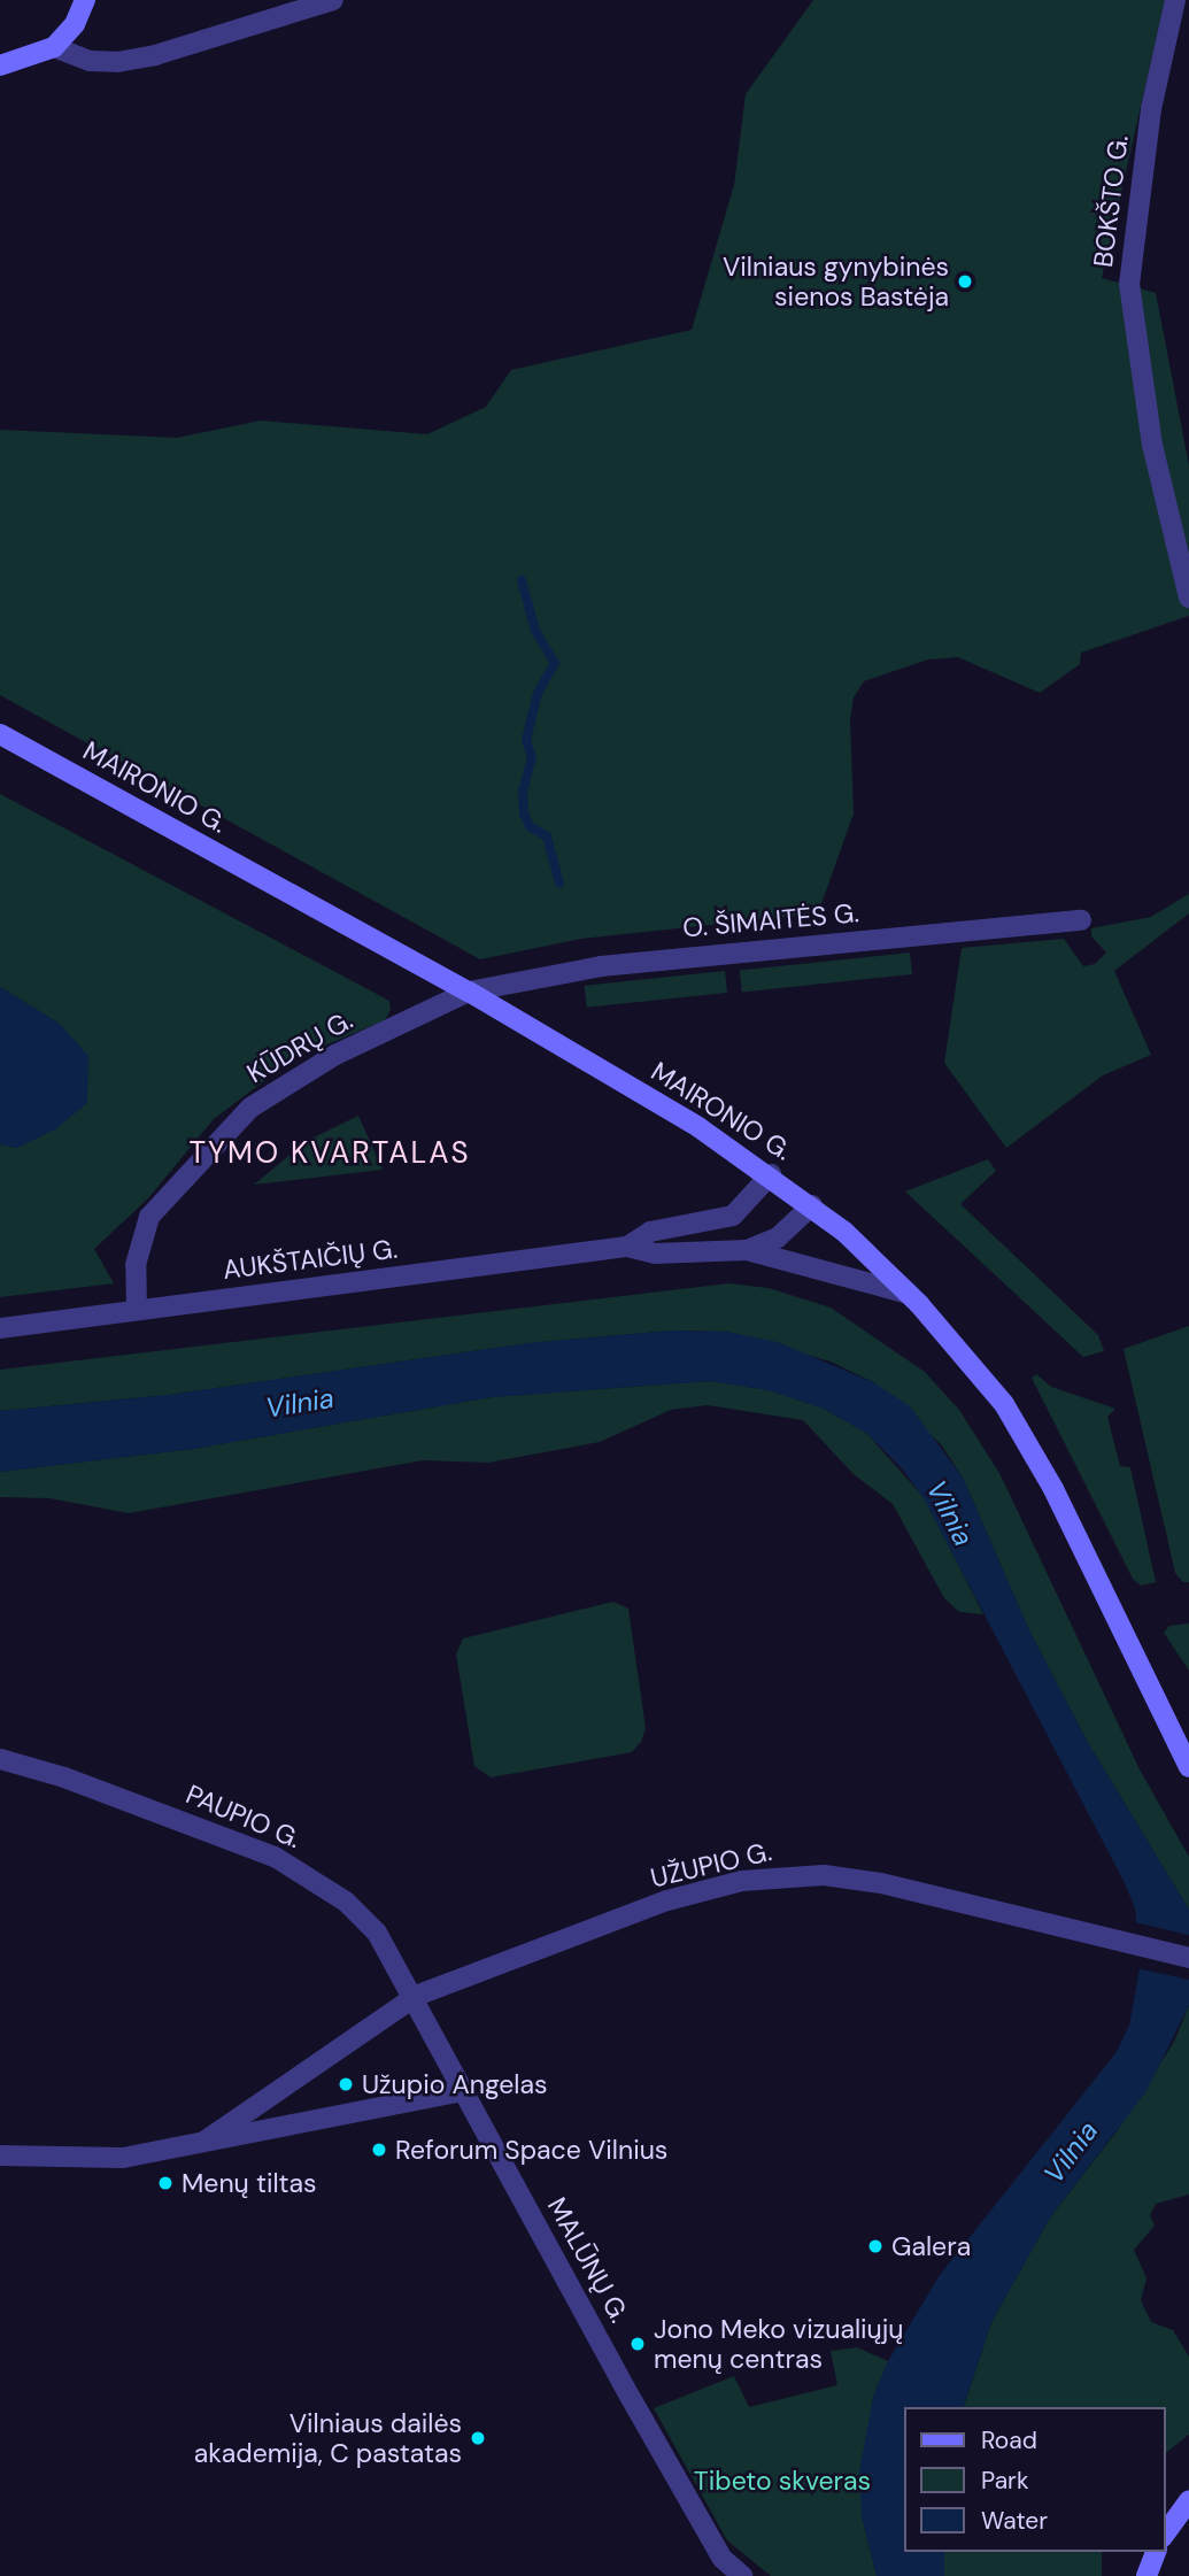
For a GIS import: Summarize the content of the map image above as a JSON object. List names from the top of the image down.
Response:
{
  "streets": {
    "main road": ["MAIRONIO G."],
    "street": [
      "BOKŠTO G.",
      "O. ŠIMAITĖS G.",
      "KŪDRŲ G.",
      "AUKŠTAIČIŲ G.",
      "PAUPIO G.",
      "UŽUPIO G.",
      "MALŪNŲ G."
    ]
  },
  "crossings": [
    ["MAIRONIO G.", "O. ŠIMAITĖS G."],
    ["MAIRONIO G.", "KŪDRŲ G."],
    ["MAIRONIO G.", "AUKŠTAIČIŲ G."],
    ["O. ŠIMAITĖS G.", "KŪDRŲ G."],
    ["KŪDRŲ G.", "AUKŠTAIČIŲ G."],
    ["PAUPIO G.", "UŽUPIO G."],
    ["UŽUPIO G.", "MALŪNŲ G."]
  ],
  "districts": ["TYMO KVARTALAS"],
  "water": ["Vilnia"],
  "parks": ["Tibeto skveras"],
  "places": [
    "Vilniaus gynybinės sienos Bastėja",
    "Užupio Angelas",
    "Reforum Space Vilnius",
    "Menų tiltas",
    "Galera",
    "Jono Meko vizualiųjų menų centras",
    "Vilniaus dailės akademija, C pastatas"
  ],
  "legend": ["Road", "Park", "Water"]
}
